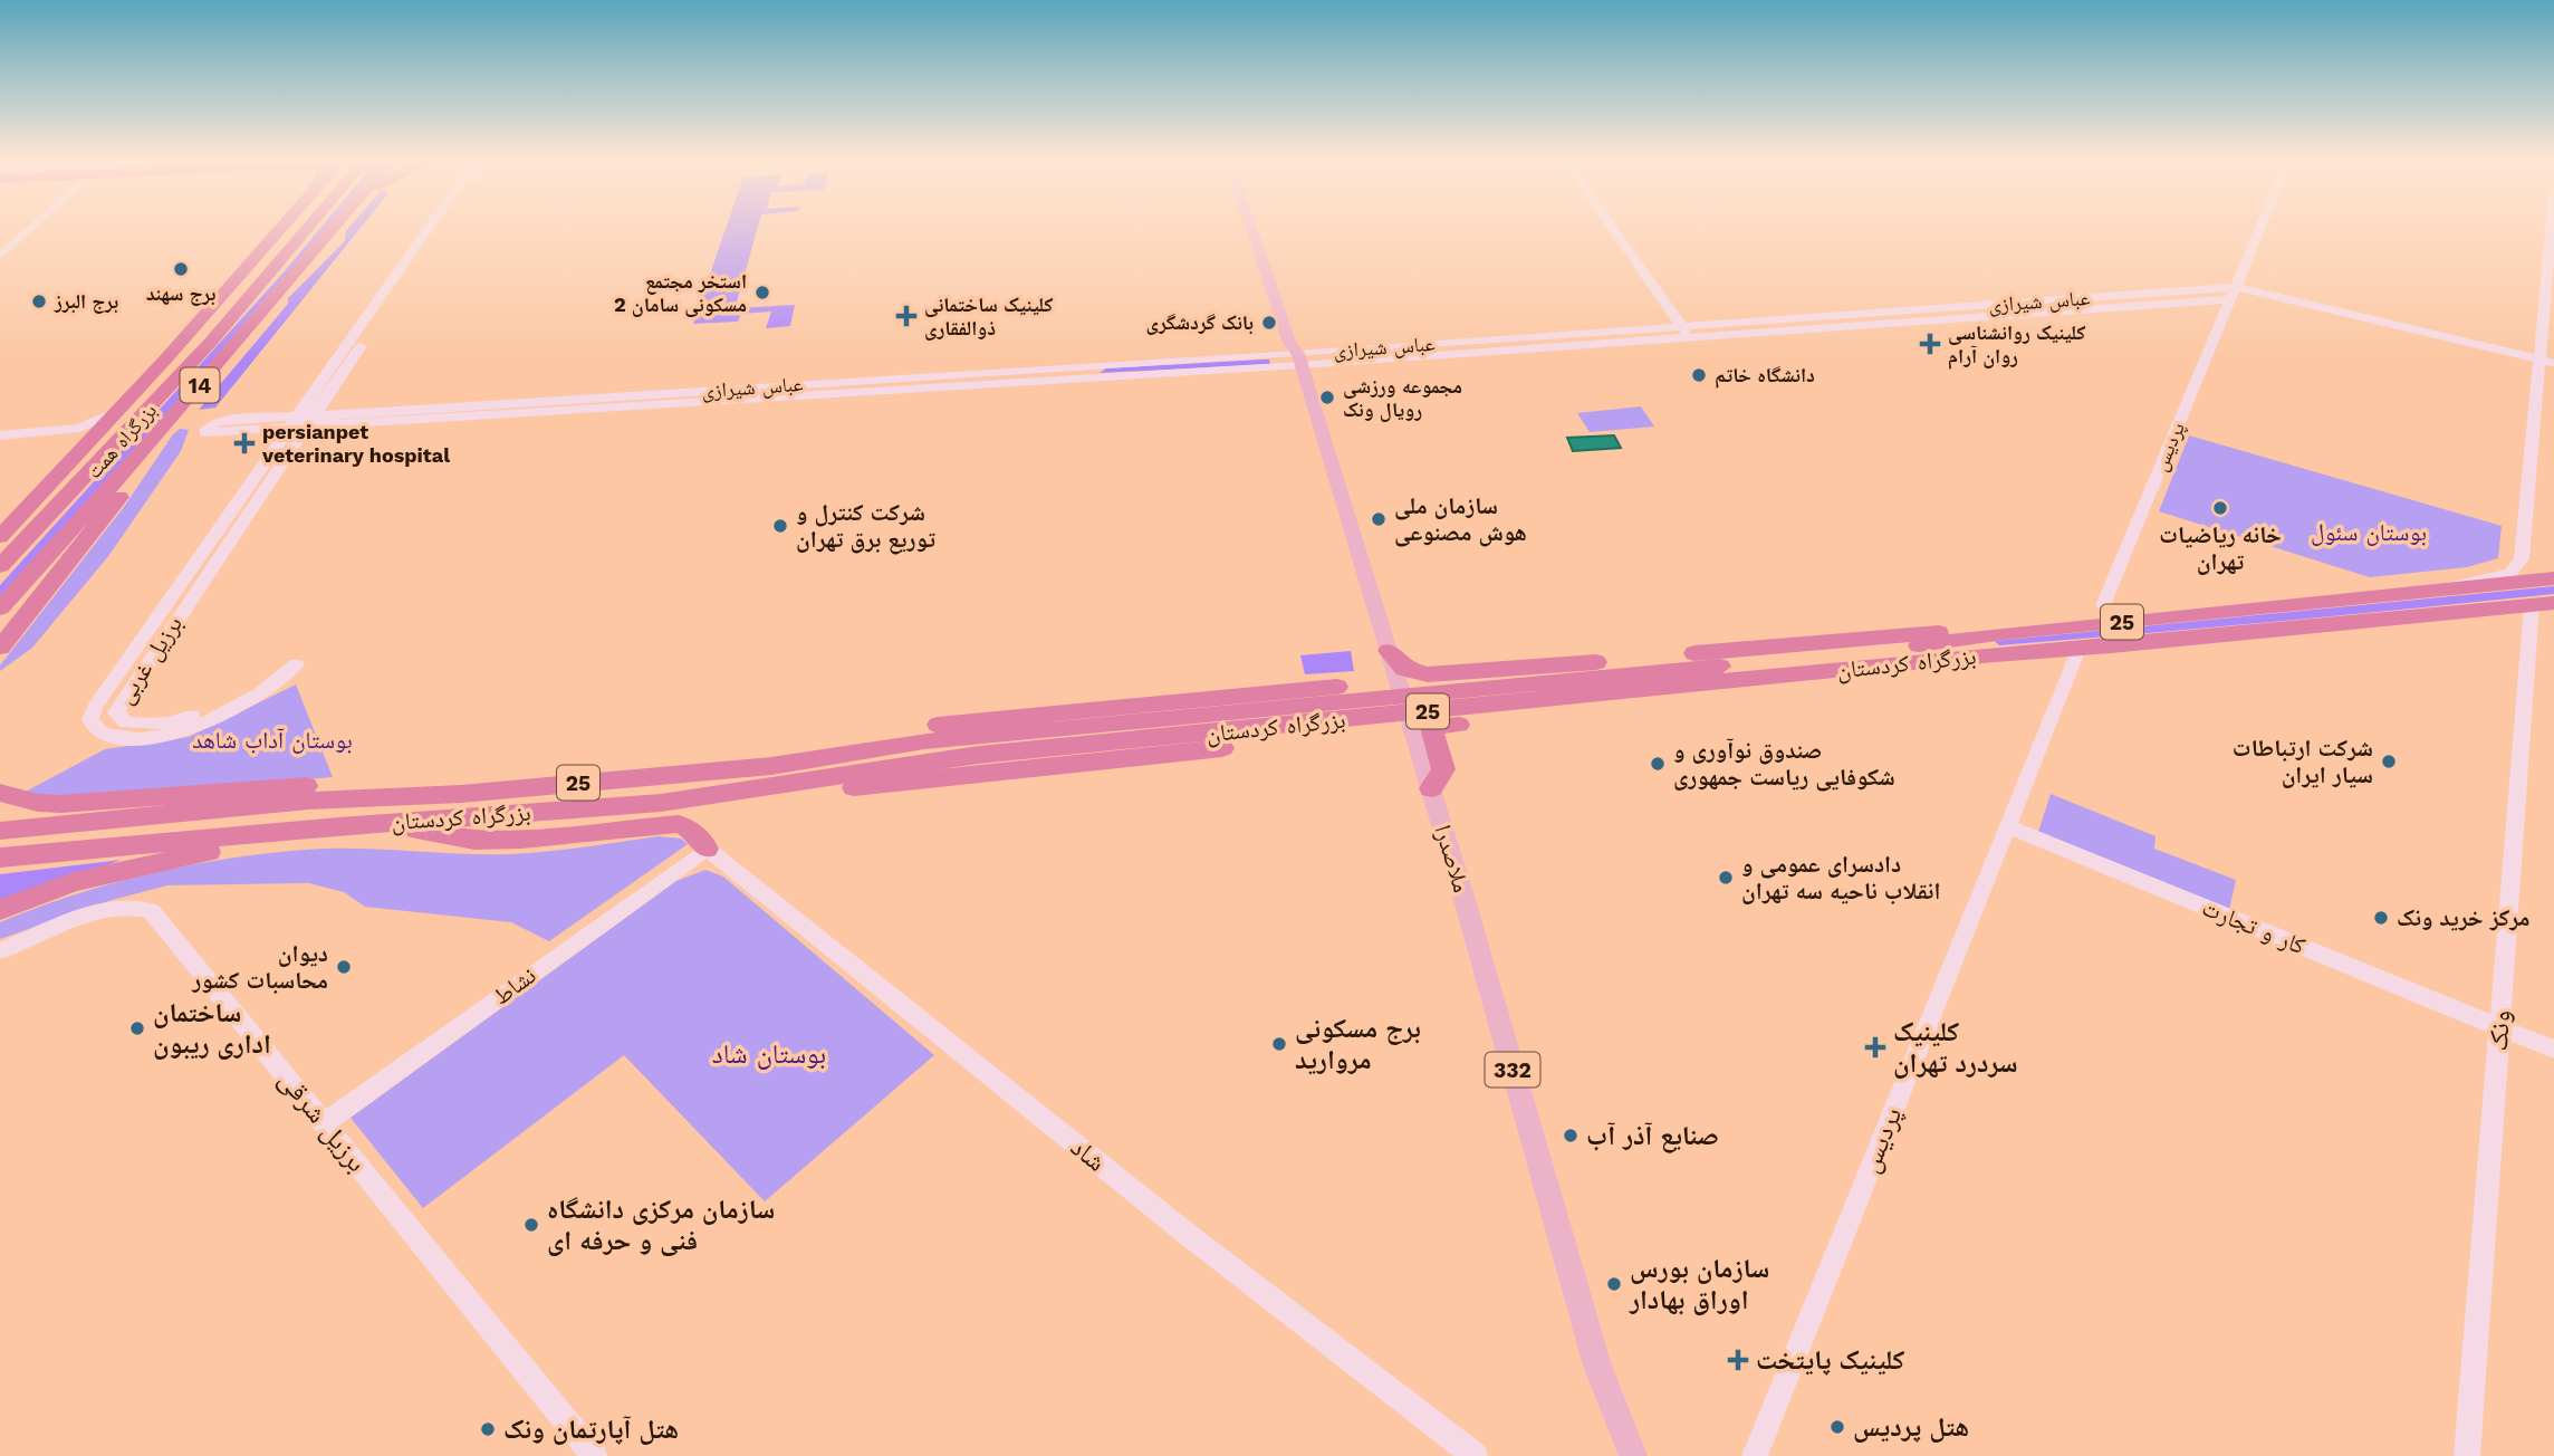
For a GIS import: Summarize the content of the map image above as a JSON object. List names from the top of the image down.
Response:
{
  "streets": {
    "highway": [
      "14",
      "بزرگراه همت",
      "25",
      "بزرگراه کردستان"
    ],
    "main road": [
      "عباس شیرازی",
      "پردیس",
      "برزیل غربی",
      "ملاصدرا",
      "کار و تجارت",
      "نشاط",
      "ونک",
      "332",
      "برزیل شرقی",
      "شاد"
    ]
  },
  "crossings": [
    ["عباس شیرازی", "پردیس"],
    ["عباس شیرازی", "برزیل غربی"],
    ["عباس شیرازی", "ملاصدرا"],
    ["پردیس", "بزرگراه کردستان"],
    ["پردیس", "کار و تجارت"],
    ["بزرگراه کردستان", "ونک"],
    ["کار و تجارت", "ونک"],
    ["نشاط", "برزیل شرقی"],
    ["نشاط", "شاد"]
  ],
  "parks": ["بوستان سئول", "بوستان آداب شاهد", "بوستان شاد"],
  "places": {
    "other": [
      "برج سهند",
      "استخر مجتمع مسکونی سامان 2",
      "برج البرز",
      "بانک گردشگری",
      "دانشگاه خاتم",
      "مجموعه ورزشی رویال ونک",
      "خانه ریاضیات تهران",
      "سازمان ملی هوش مصنوعی",
      "شرکت کنترل و توریع برق تهران",
      "شرکت ارتباطات سیار ایران",
      "صندوق نوآوری و شکوفایی ریاست جمهوری",
      "دادسرای عمومی و انقلاب ناحیه سه تهران",
      "مرکز خرید ونک",
      "دیوان محاسبات کشور",
      "ساختمان اداری ریبون",
      "برج مسکونی مروارید",
      "صنایع آذر آب",
      "سازمان مرکزی دانشگاه فنی و حرفه ای",
      "سازمان بورس اوراق بهادار",
      "هتل پردیس",
      "هتل آپارتمان ونک"
    ],
    "health": [
      "کلینیک ساختمانی ذوالفقاری",
      "کلینیک روانشناسی روان آرام",
      "persianpet veterinary hospital",
      "کلینیک سردرد تهران",
      "کلینیک پایتخت"
    ]
  }
}
